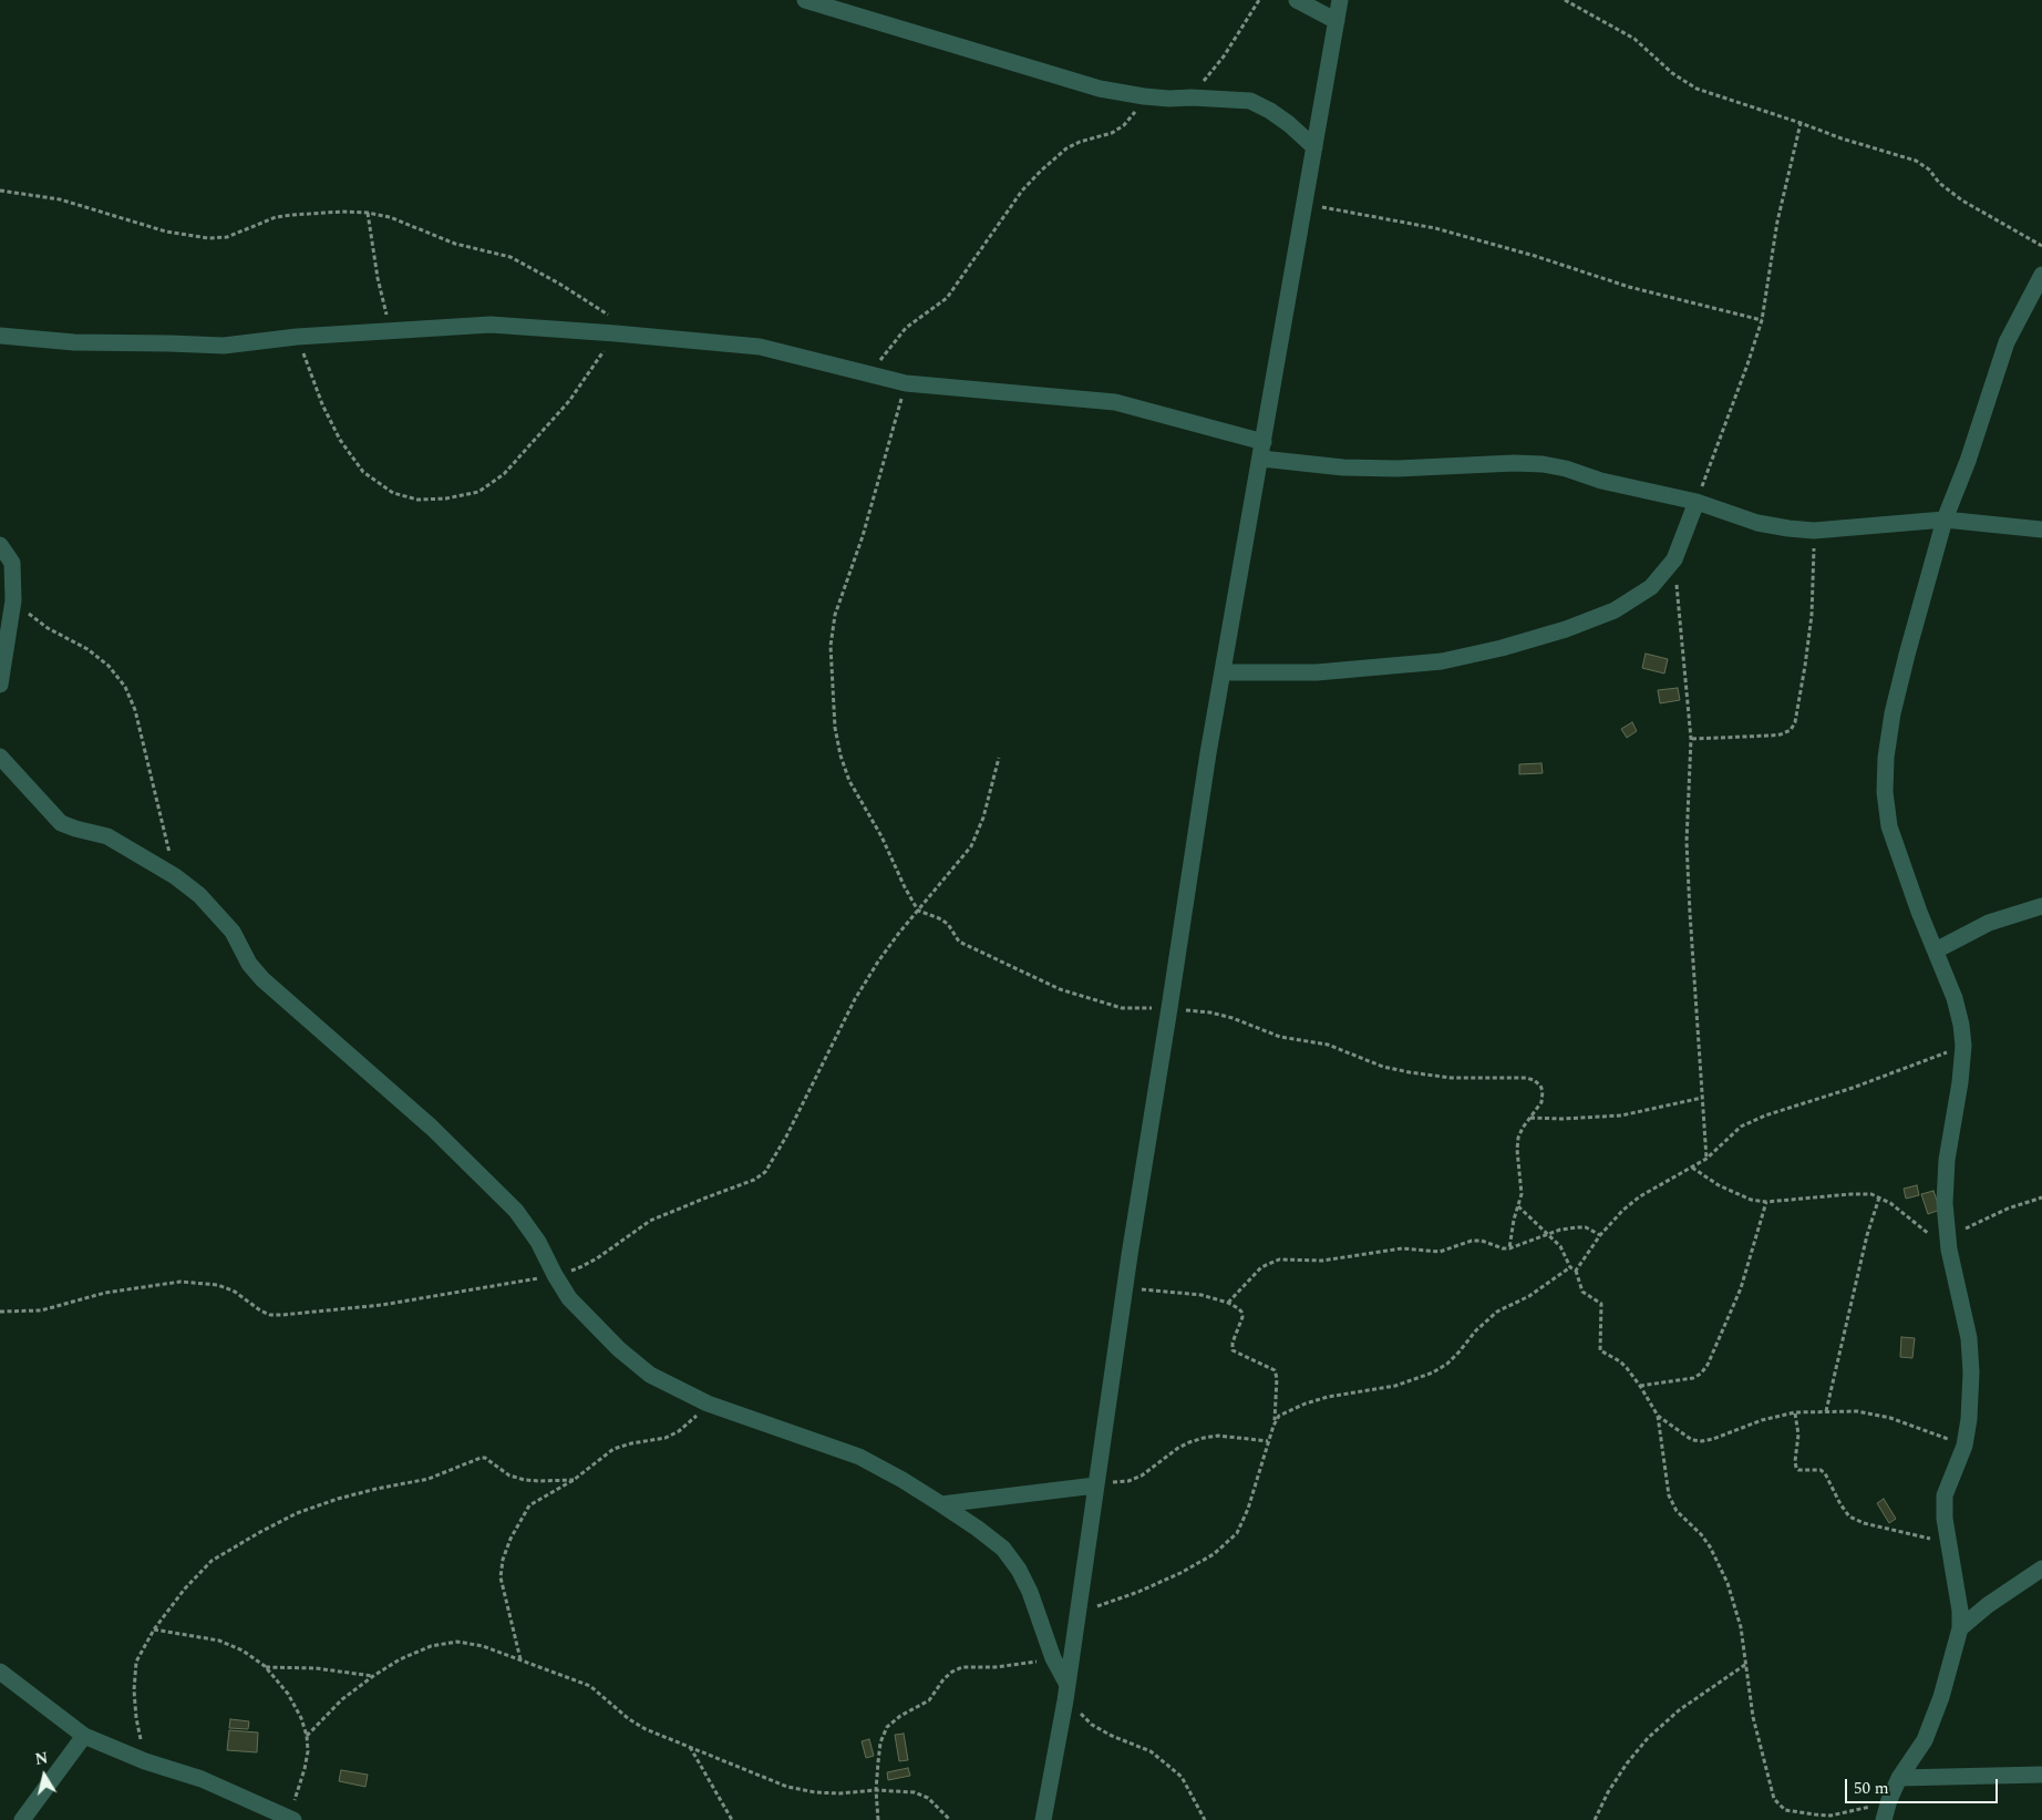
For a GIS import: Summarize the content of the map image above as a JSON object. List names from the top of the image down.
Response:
{
  "scale_bar": "50 m",
  "north": "top"
}
